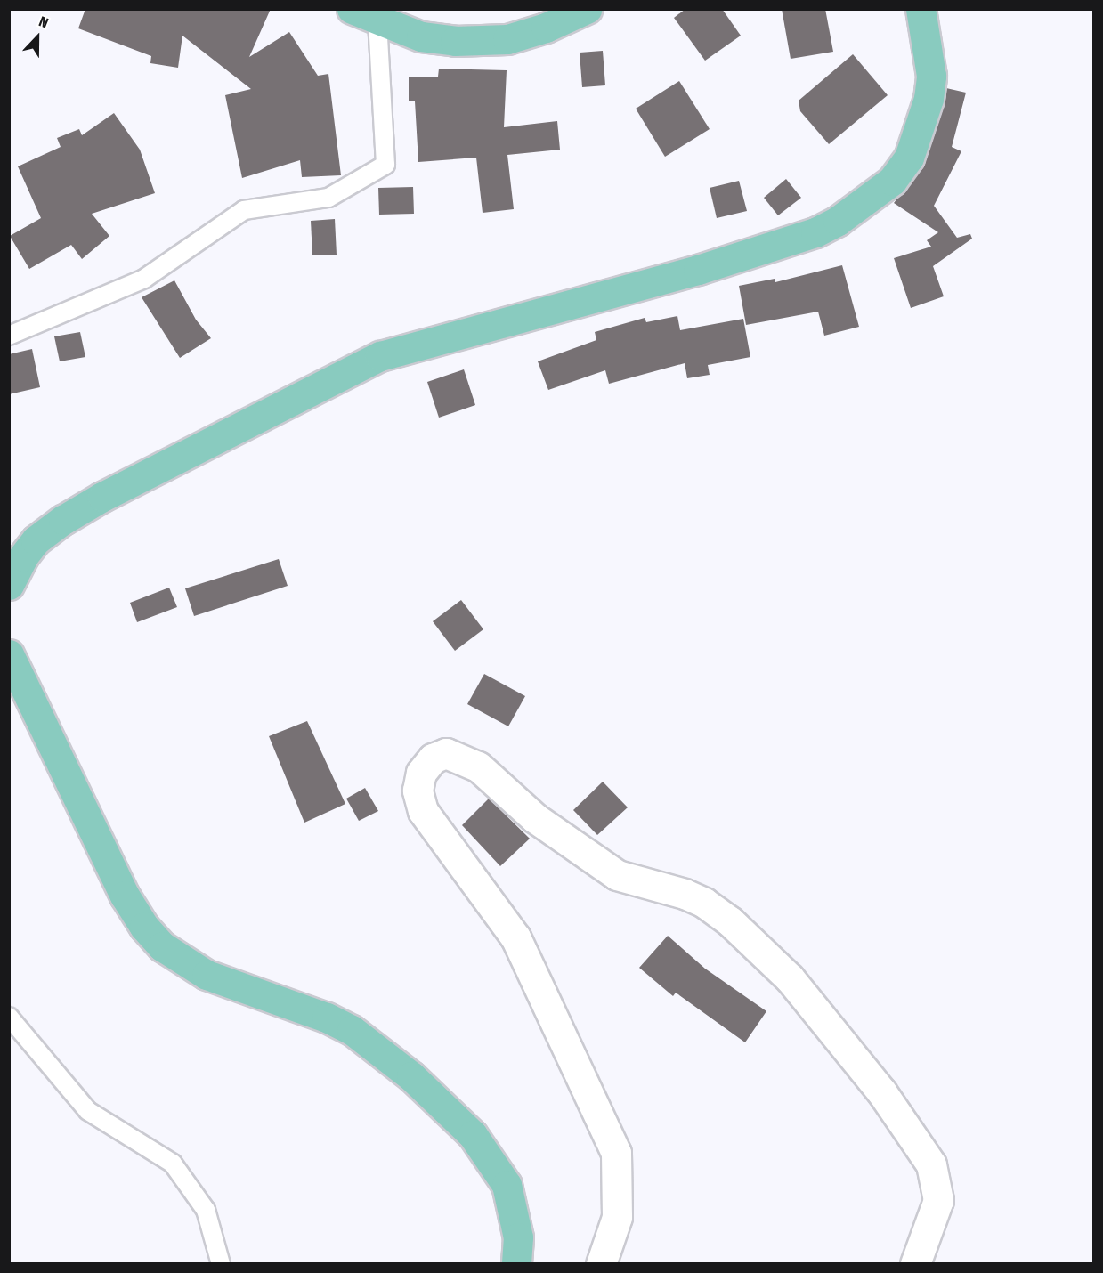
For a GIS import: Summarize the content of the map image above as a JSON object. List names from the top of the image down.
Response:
{
  "north": "top"
}
